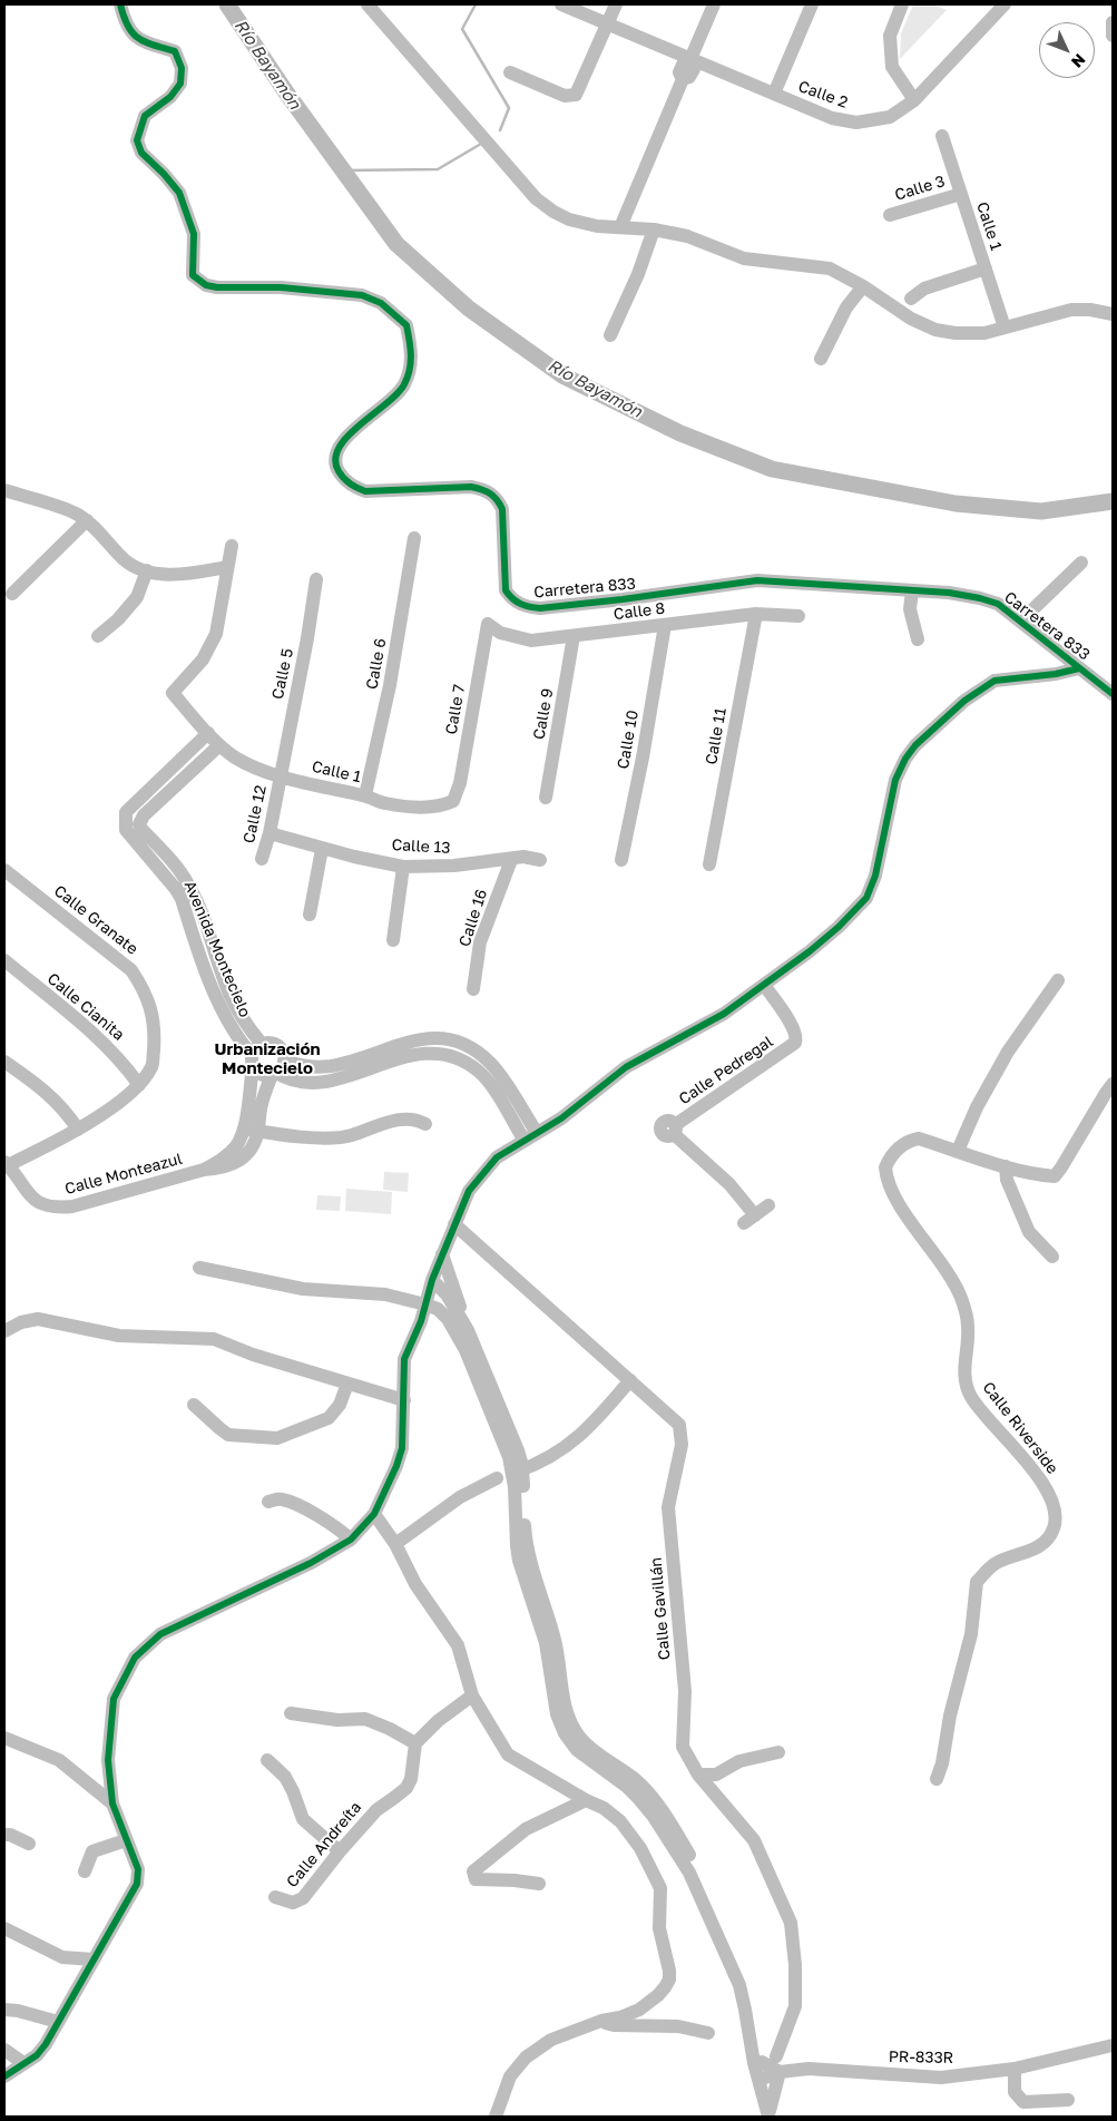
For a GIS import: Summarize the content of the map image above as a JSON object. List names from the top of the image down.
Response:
{
  "streets": {
    "street": [
      "Calle 2",
      "Calle 3",
      "Calle 1",
      "Carretera 833",
      "Calle 8",
      "Calle 6",
      "Calle 5",
      "Calle 7",
      "Calle 9",
      "Calle 11",
      "Calle 10",
      "Calle 12",
      "Calle 13",
      "Calle 16",
      "Calle Granate",
      "Avenida Montecielo",
      "Calle Cianita",
      "Calle Pedregal",
      "Calle Monteazul",
      "Calle Riverside",
      "Calle Gavillán",
      "Calle Andreíta",
      "PR-833R"
    ]
  },
  "crossings": [
    ["Calle 3", "Calle 1"],
    ["Calle 1", "Calle 6"],
    ["Calle 1", "Calle 5"],
    ["Calle 1", "Calle 7"],
    ["Calle 1", "Calle 12"],
    ["Calle 1", "Avenida Montecielo"],
    ["Calle 8", "Calle 7"],
    ["Calle 8", "Calle 9"],
    ["Calle 8", "Calle 11"],
    ["Calle 8", "Calle 10"],
    ["Calle 5", "Calle 12"],
    ["Calle 12", "Calle 13"],
    ["Calle 13", "Calle 16"],
    ["Calle Granate", "Calle Cianita"],
    ["Calle Granate", "Calle Monteazul"],
    ["Avenida Montecielo", "Calle Monteazul"]
  ],
  "districts": ["Urbanización Montecielo"],
  "water": ["Río Bayamón"],
  "north": "bottom right"
}
